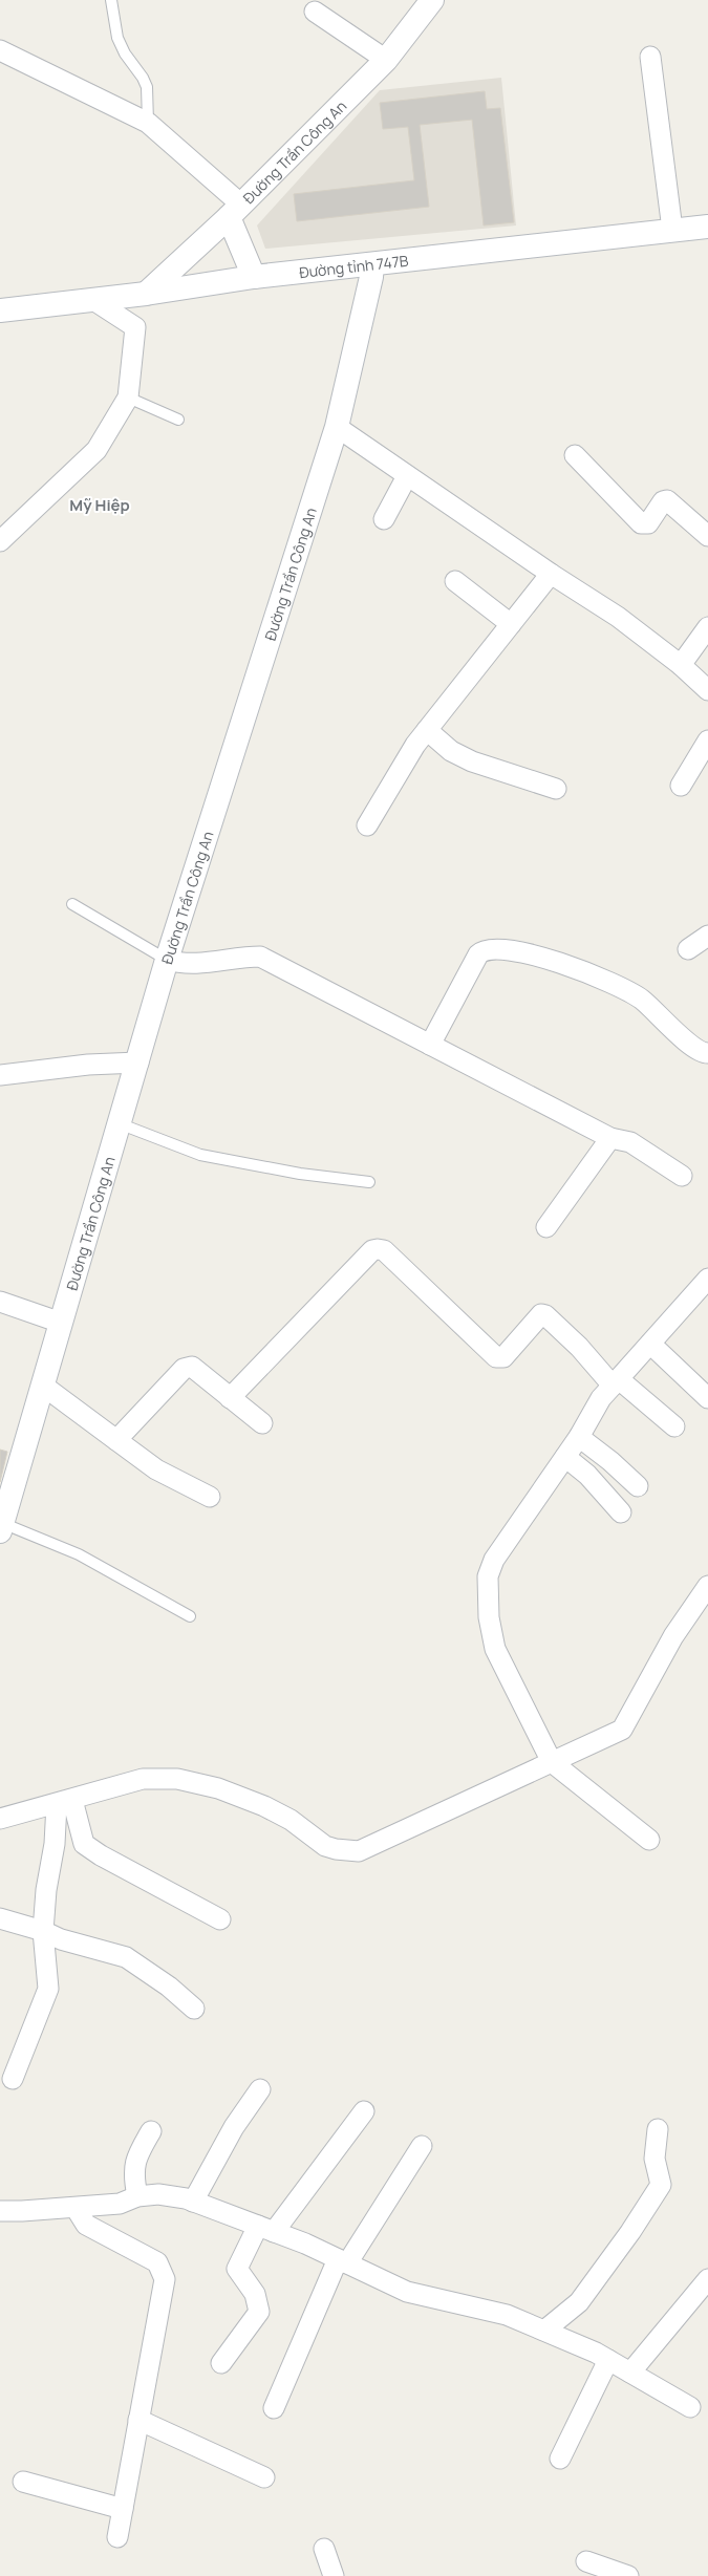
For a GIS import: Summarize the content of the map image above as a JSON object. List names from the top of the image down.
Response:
{
  "streets": {
    "main road": ["Đường Trần Công An", "Đường tỉnh 747B"]
  },
  "crossings": [
    ["Đường Trần Công An", "Đường tỉnh 747B"]
  ],
  "districts": ["Mỹ Hiệp"]
}
